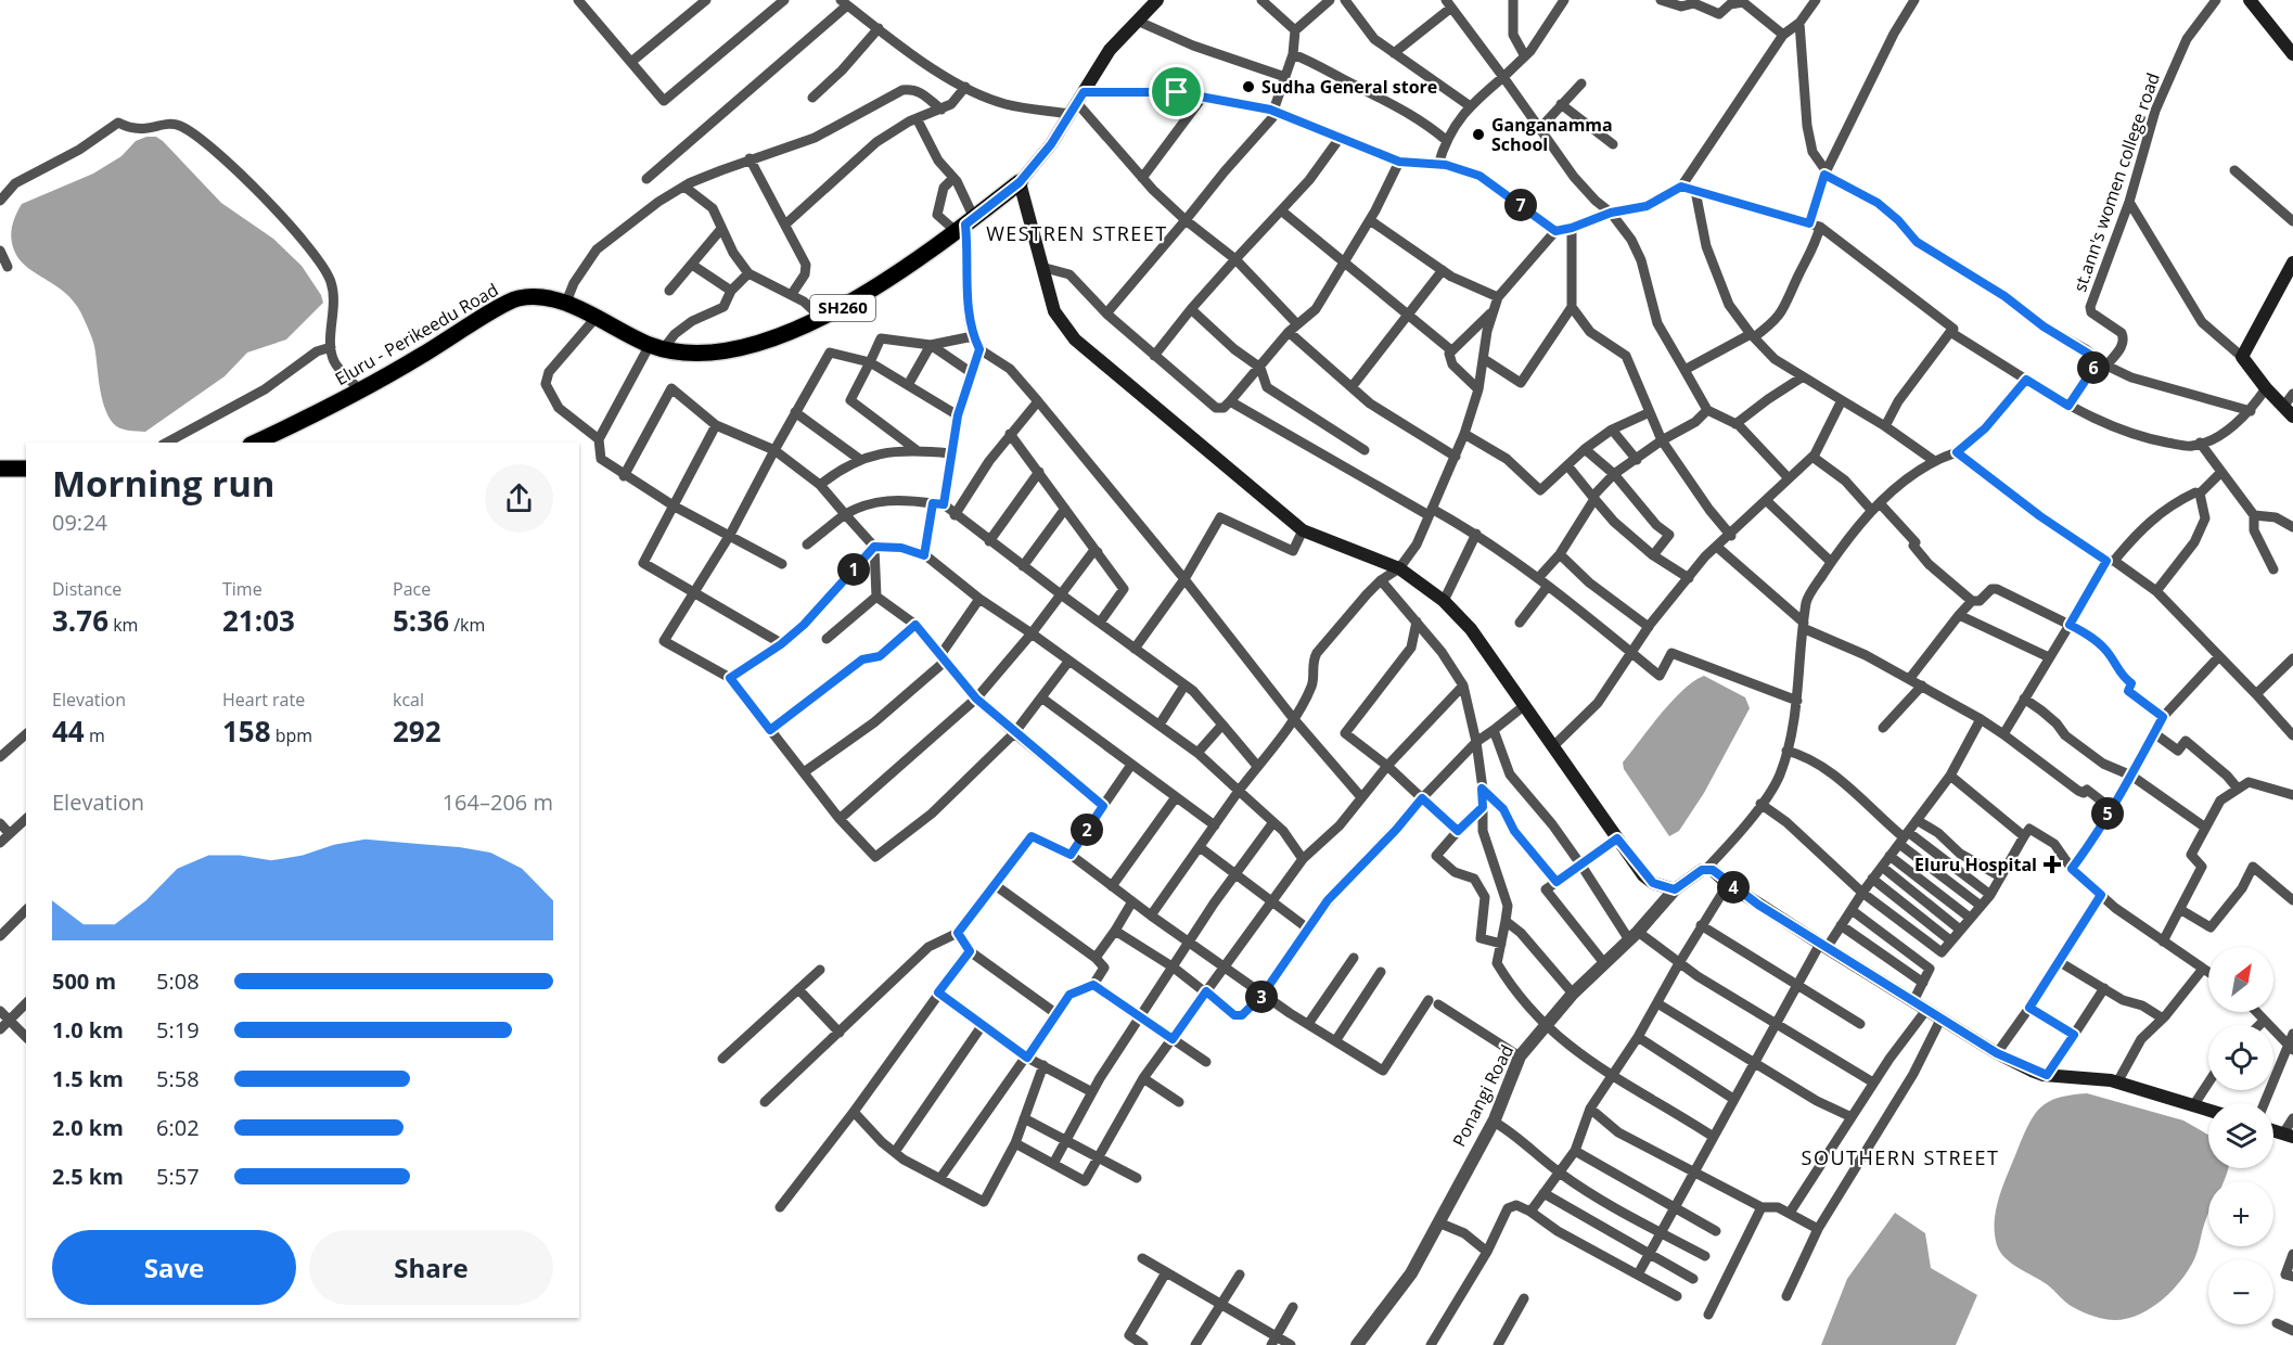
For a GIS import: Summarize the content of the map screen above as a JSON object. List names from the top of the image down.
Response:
{
  "streets": {
    "main road": ["SH260", "Eluru - Perikeedu Road"],
    "street": ["st.ann's women college road", "Ponangi Road"]
  },
  "districts": ["WESTREN STREET", "SOUTHERN STREET"],
  "places": {
    "other": ["Sudha General store", "Ganganamma School"],
    "health": ["Eluru Hospital"]
  },
  "north": "top right",
  "page": {
    "pins": [
      "7",
      "6",
      "1",
      "5",
      "2",
      "4",
      "3"
    ],
    "heading": ["Morning run", "09:24"],
    "stats": [
      ["Distance", "3.76 km"],
      ["Time", "21:03"],
      ["Pace", "5:36 /km"],
      ["Elevation", "44 m"],
      ["Heart rate", "158 bpm"],
      ["kcal", "292"]
    ],
    "chart": ["Elevation", "164–206 m"],
    "map_buttons": ["+", "−"],
    "list": [
      {
        "name": "500 m",
        "note": "5:08"
      },
      {
        "name": "1.0 km",
        "note": "5:19"
      },
      {
        "name": "1.5 km",
        "note": "5:58"
      },
      {
        "name": "2.0 km",
        "note": "6:02"
      },
      {
        "name": "2.5 km",
        "note": "5:57"
      }
    ],
    "buttons": ["Save", "Share"]
  }
}
